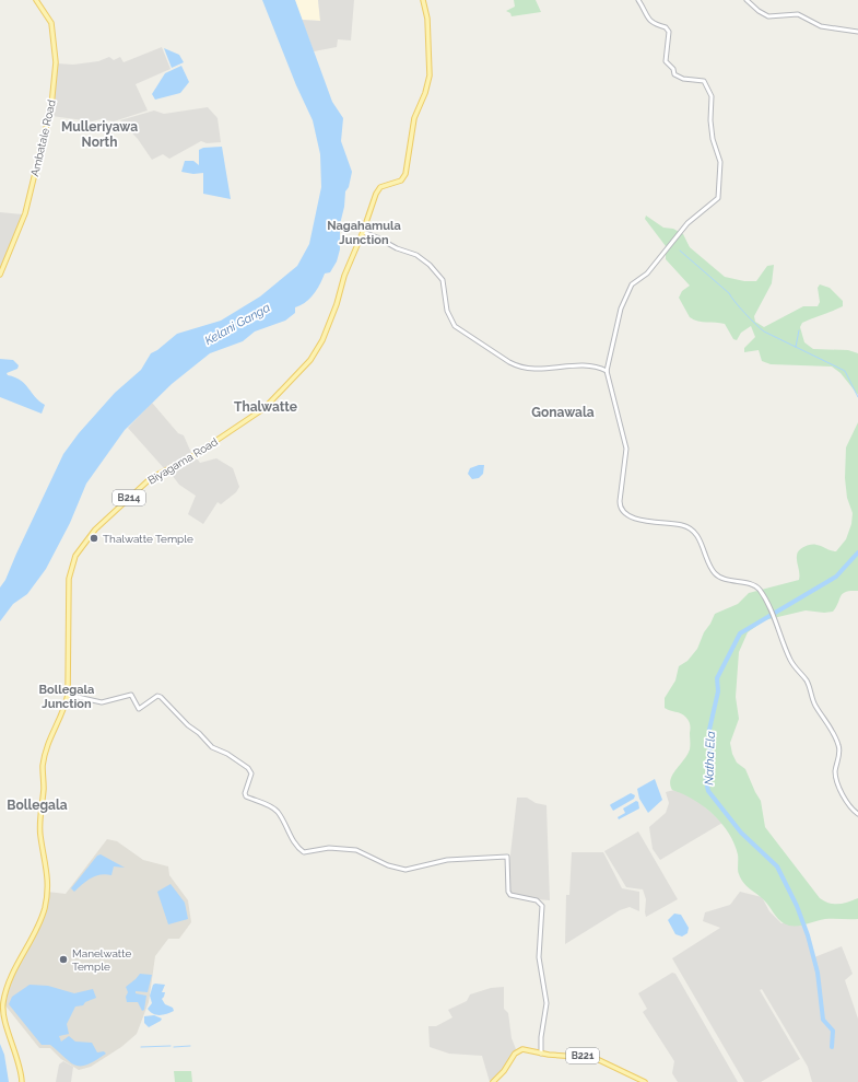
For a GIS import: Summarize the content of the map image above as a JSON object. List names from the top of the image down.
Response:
{
  "streets": {
    "main road": [
      "Ambatale Road",
      "Biyagama Road",
      "B214",
      "B221"
    ]
  },
  "districts": [
    "Mulleriyawa North",
    "Nagahamula Junction",
    "Thalwatte",
    "Gonawala",
    "Bollegala Junction",
    "Bollegala"
  ],
  "water": ["Kelani Ganga", "Natha Ela"],
  "places": ["Thalwatte Temple", "Manelwatte Temple"]
}
